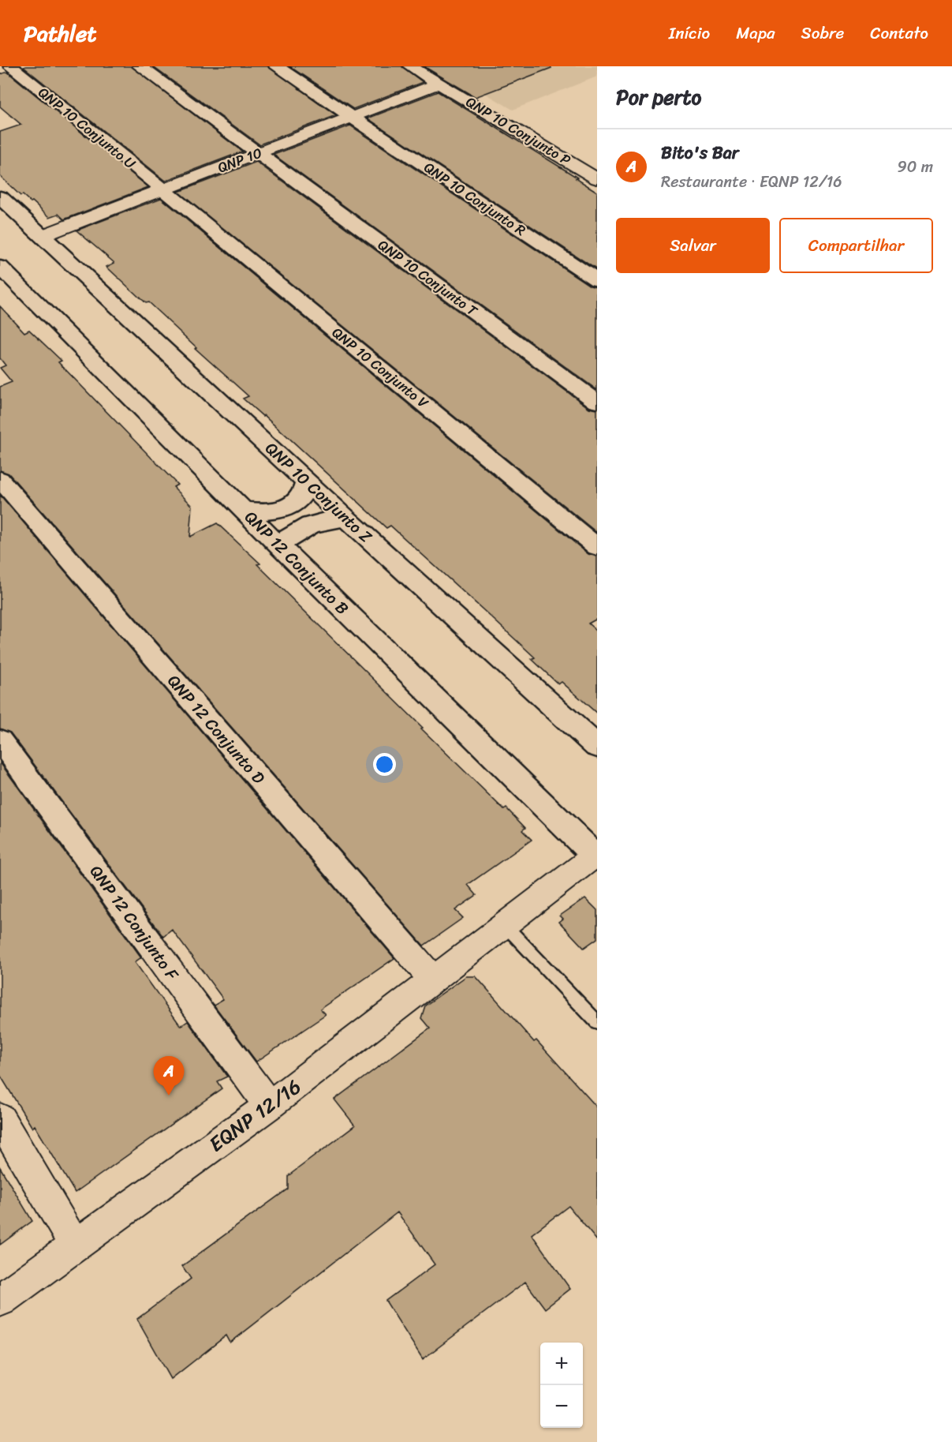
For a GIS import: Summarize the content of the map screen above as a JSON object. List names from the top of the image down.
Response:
{
  "streets": {
    "street": [
      "QNP 10 Conjunto U",
      "QNP 10 Conjunto P",
      "QNP 10",
      "QNP 10 Conjunto R",
      "QNP 10 Conjunto T",
      "QNP 10 Conjunto V",
      "QNP 10 Conjunto Z",
      "QNP 12 Conjunto B",
      "QNP 12 Conjunto D",
      "QNP 12 Conjunto F",
      "EQNP 12/16"
    ]
  },
  "crossings": [
    ["QNP 10 Conjunto U", "QNP 10"],
    ["QNP 10 Conjunto U", "QNP 10 Conjunto V"],
    ["QNP 10 Conjunto P", "QNP 10"],
    ["QNP 10", "QNP 10 Conjunto R"],
    ["QNP 10", "QNP 10 Conjunto T"],
    ["QNP 10", "QNP 10 Conjunto V"],
    ["QNP 10", "QNP 10 Conjunto Z"],
    ["QNP 12 Conjunto B", "EQNP 12/16"],
    ["QNP 12 Conjunto D", "EQNP 12/16"],
    ["QNP 12 Conjunto F", "EQNP 12/16"]
  ],
  "page": {
    "header": "Pathlet",
    "nav": [
      "Início",
      "Mapa",
      "Sobre",
      "Contato"
    ],
    "heading": "Por perto",
    "list": [
      {
        "mark": "A",
        "name": "Bito's Bar",
        "note": "Restaurante · EQNP 12/16",
        "value": "90 m"
      }
    ],
    "buttons": ["Salvar", "Compartilhar"],
    "pins": "A",
    "map_buttons": ["+", "−"]
  }
}
